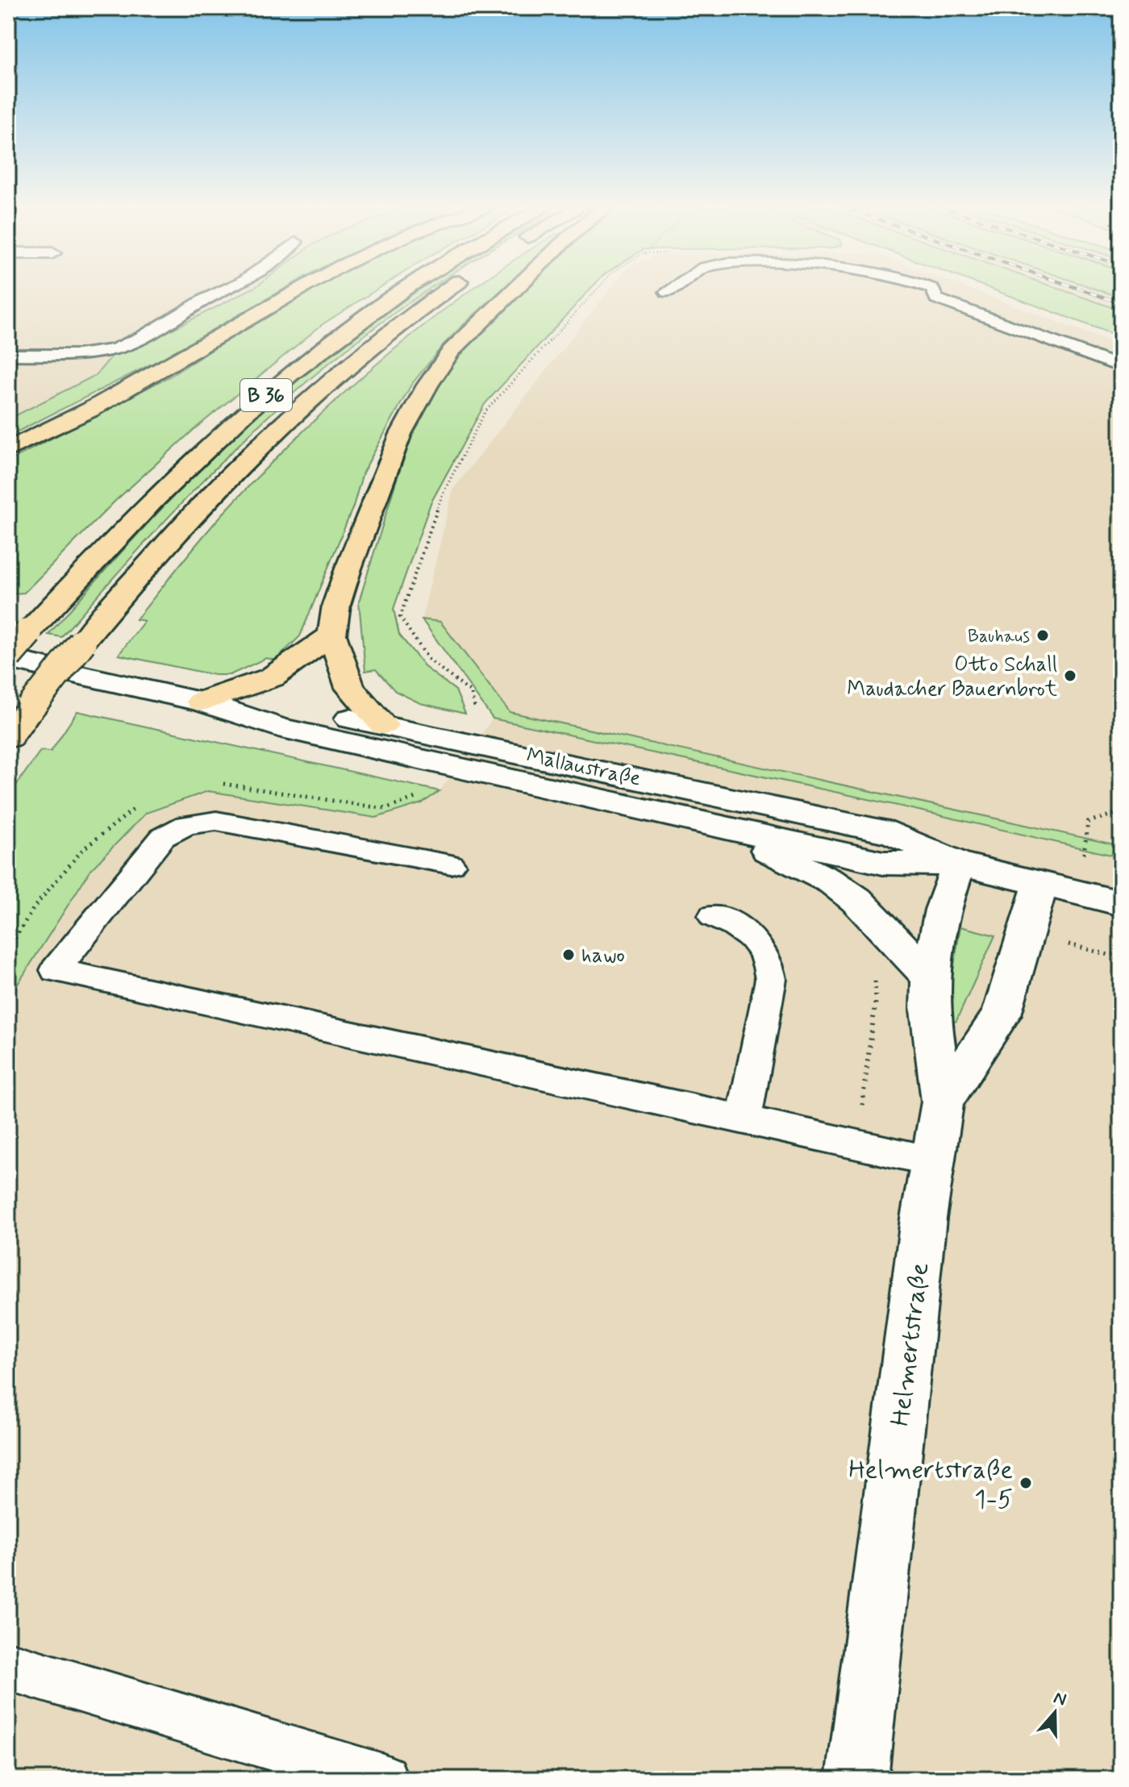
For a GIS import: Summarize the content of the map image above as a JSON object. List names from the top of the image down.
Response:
{
  "streets": {
    "highway": ["B 36"],
    "street": ["Mallaustraße", "Helmertstraße"]
  },
  "crossings": [
    ["B 36", "Mallaustraße"],
    ["Mallaustraße", "Helmertstraße"]
  ],
  "places": [
    "Bauhaus",
    "Otto Schall Maudacher Bauernbrot",
    "hawo",
    "Helmertstraße 1-5"
  ],
  "north": "top"
}
